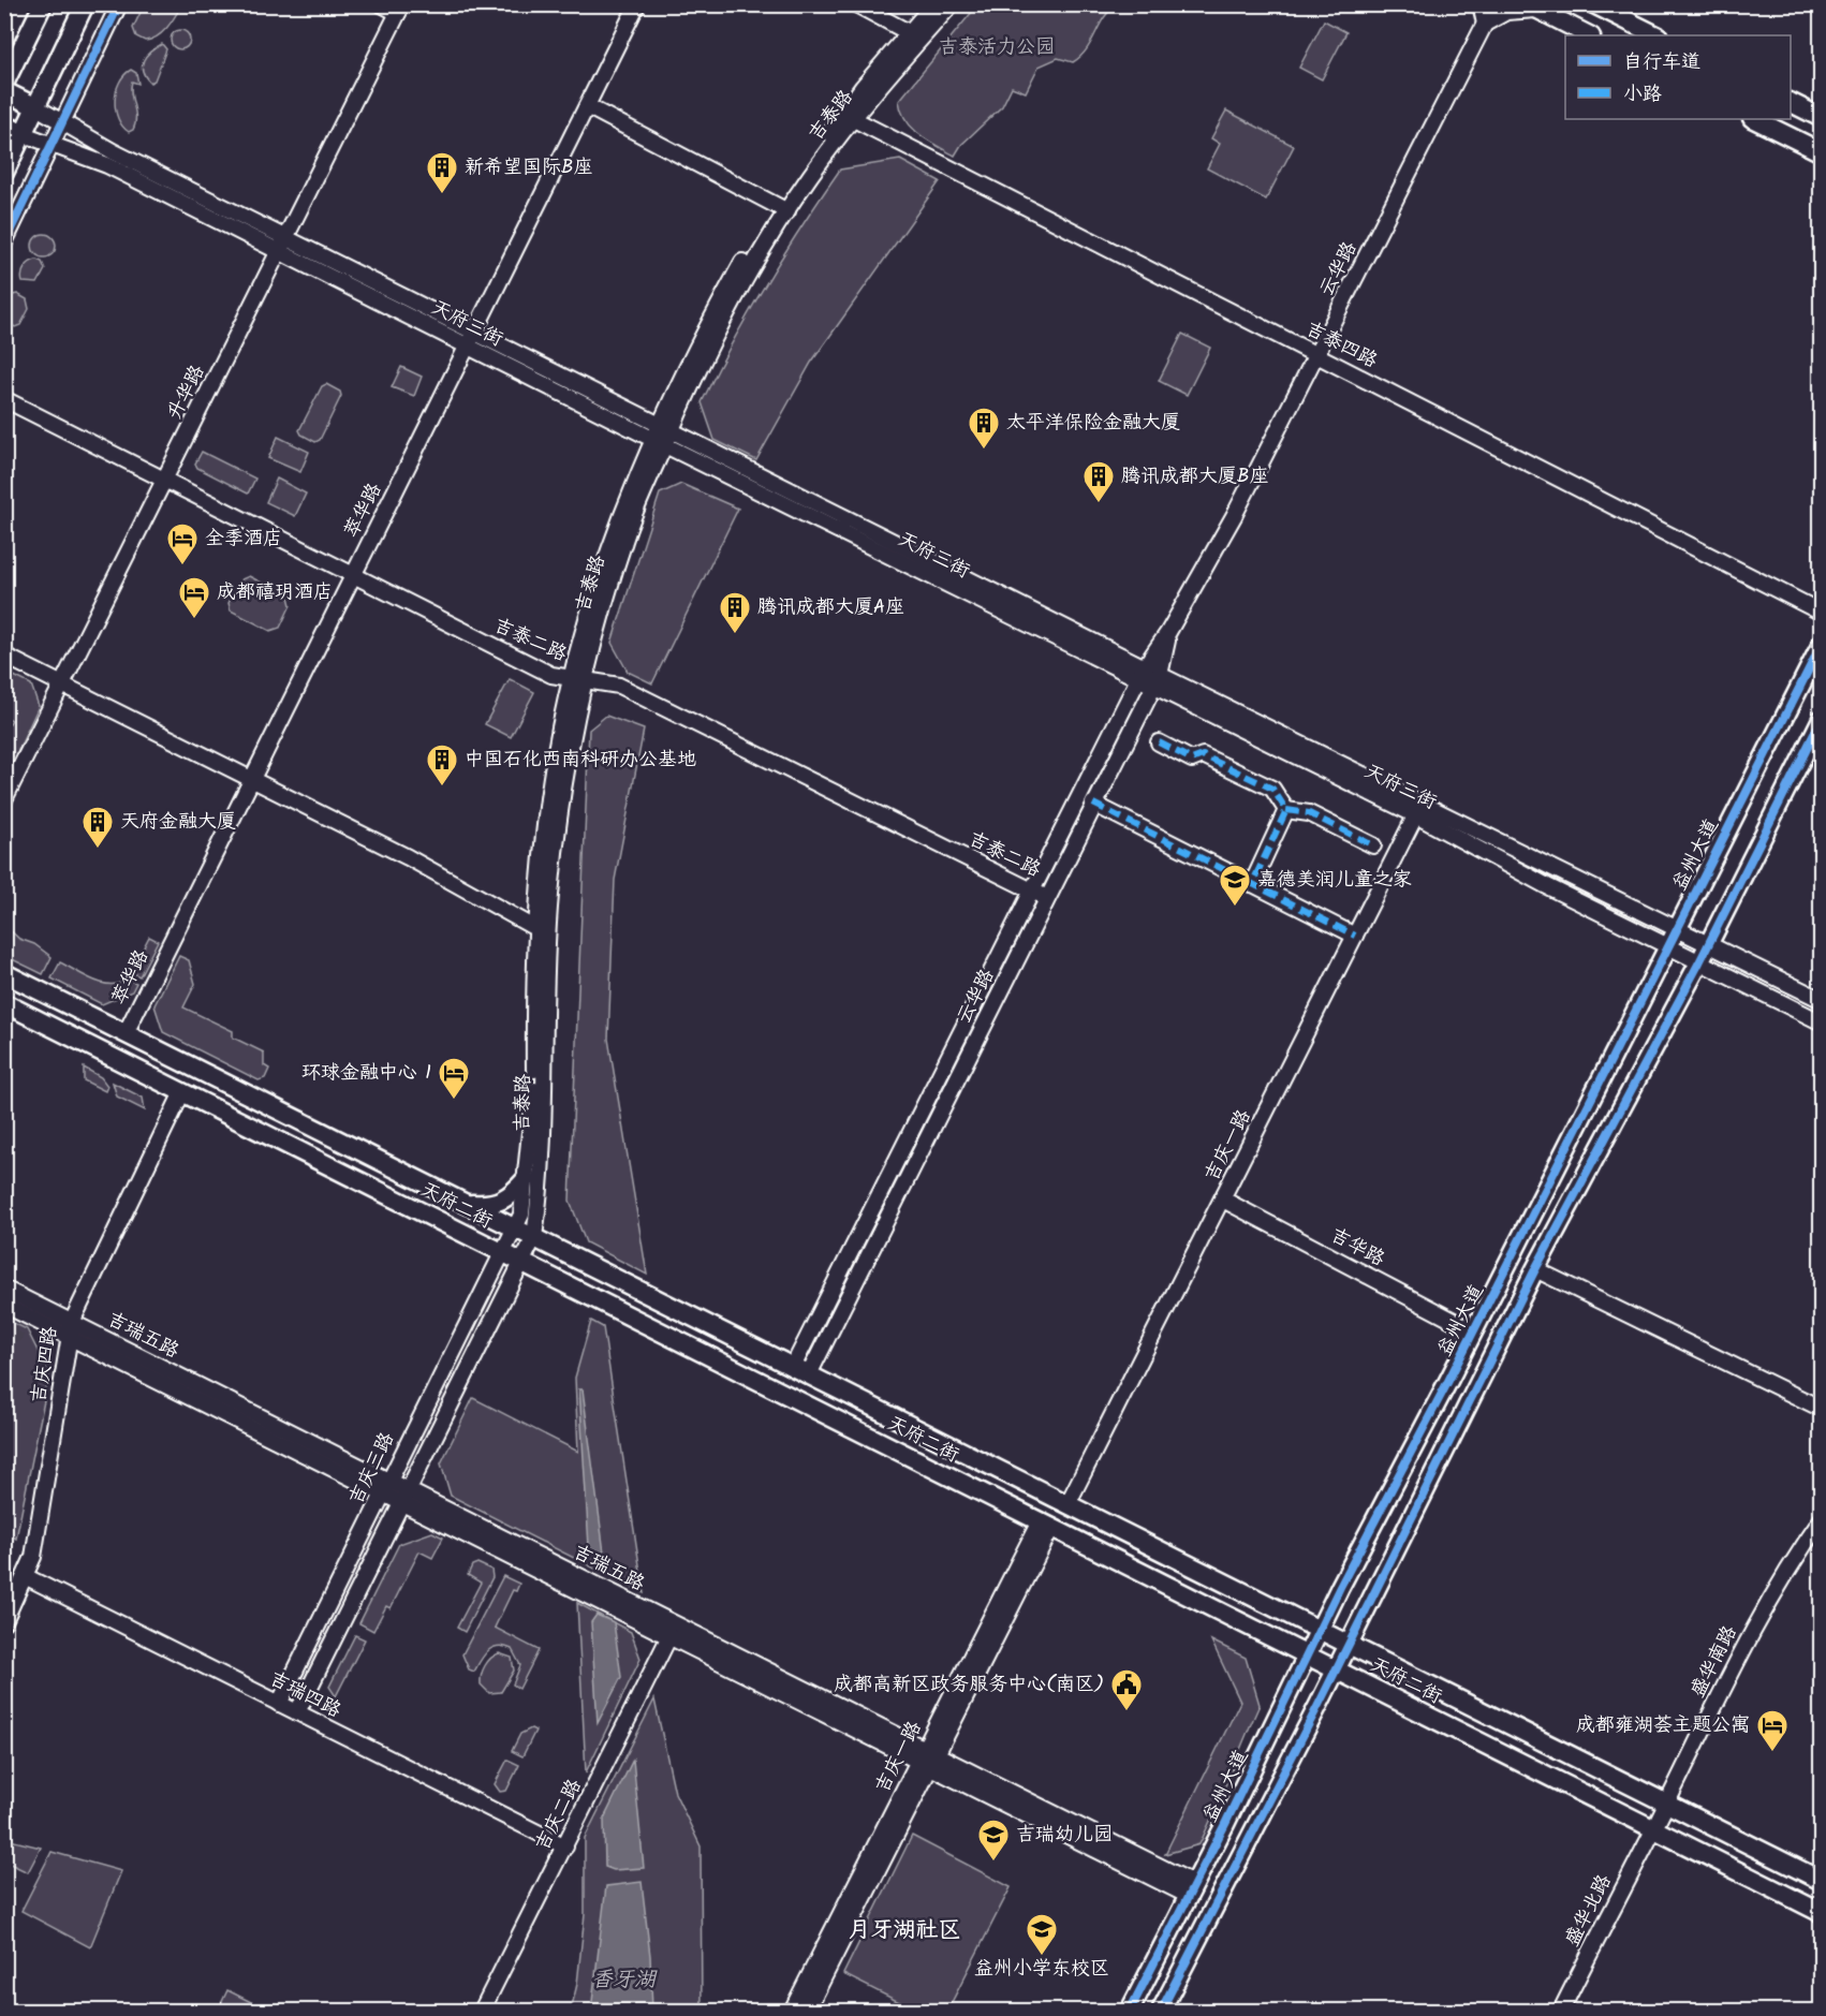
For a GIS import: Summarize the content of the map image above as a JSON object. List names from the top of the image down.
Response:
{
  "streets": {
    "main road": ["益州大道", "天府二街"],
    "street": [
      "吉泰路",
      "云华路",
      "天府三街",
      "吉泰四路",
      "升华路",
      "萃华路",
      "吉泰二路",
      "吉庆一路",
      "吉华路",
      "吉瑞五路",
      "吉庆四路",
      "吉庆三路",
      "盛华南路",
      "吉瑞四路",
      "吉庆二路",
      "盛华北路"
    ]
  },
  "crossings": [
    ["吉泰路", "天府三街"],
    ["吉泰路", "吉泰四路"],
    ["吉泰路", "吉泰二路"],
    ["吉泰路", "天府二街"],
    ["吉泰路", "吉庆三路"],
    ["云华路", "天府三街"],
    ["云华路", "吉泰四路"],
    ["云华路", "吉泰二路"],
    ["云华路", "天府二街"],
    ["天府三街", "升华路"],
    ["天府三街", "萃华路"],
    ["天府三街", "益州大道"],
    ["天府三街", "吉庆一路"],
    ["升华路", "吉泰二路"],
    ["萃华路", "吉泰二路"],
    ["萃华路", "天府二街"],
    ["益州大道", "天府二街"],
    ["益州大道", "吉华路"],
    ["益州大道", "吉瑞五路"],
    ["吉庆一路", "天府二街"],
    ["吉庆一路", "吉华路"],
    ["吉庆一路", "吉瑞五路"],
    ["天府二街", "吉庆四路"],
    ["天府二街", "吉庆三路"],
    ["天府二街", "盛华南路"],
    ["天府二街", "盛华北路"],
    ["吉瑞五路", "吉庆四路"],
    ["吉瑞五路", "吉庆三路"],
    ["吉瑞五路", "吉庆二路"],
    ["吉庆四路", "吉瑞四路"],
    ["吉庆三路", "吉瑞四路"],
    ["盛华南路", "盛华北路"],
    ["吉瑞四路", "吉庆二路"]
  ],
  "districts": ["月牙湖社区"],
  "water": ["香牙湖"],
  "parks": ["吉泰活力公园"],
  "places": {
    "building": [
      "新希望国际B座",
      "太平洋保险金融大厦",
      "腾讯成都大厦B座",
      "腾讯成都大厦A座",
      "中国石化西南科研办公基地",
      "天府金融大厦"
    ],
    "hotel": [
      "全季酒店",
      "成都禧玥酒店",
      "环球金融中心 1",
      "成都雍湖荟主题公寓"
    ],
    "school or university": ["嘉德美润儿童之家", "吉瑞幼儿园", "益州小学东校区"],
    "public building": ["成都高新区政务服务中心(南区)"]
  },
  "legend": ["自行车道", "小路"]
}
